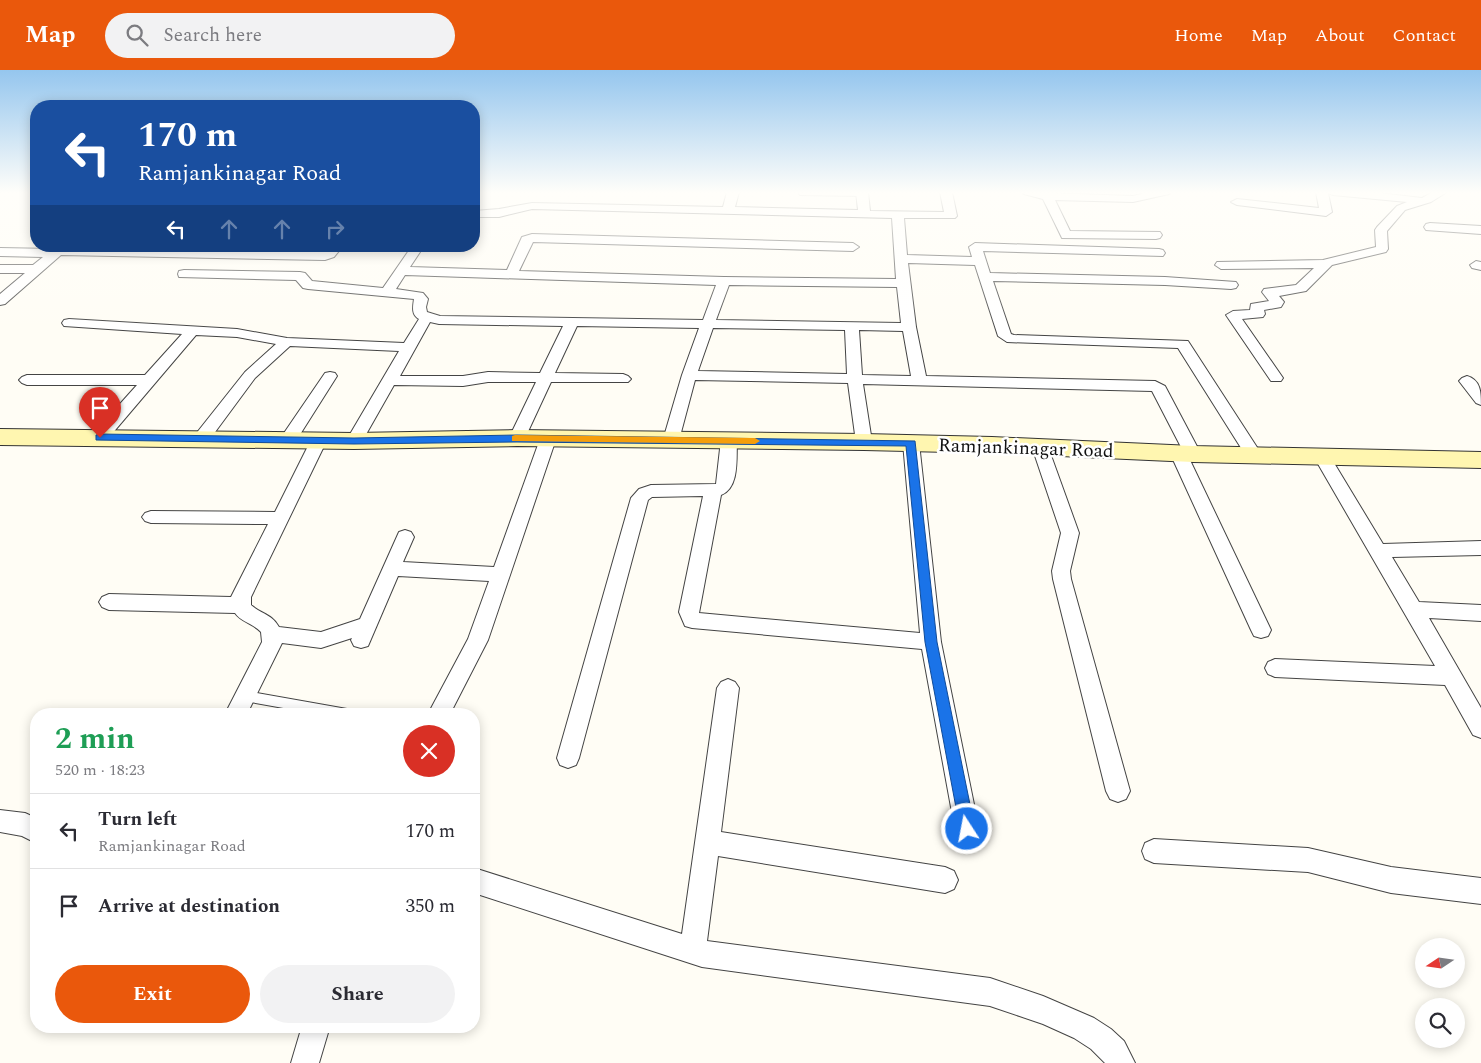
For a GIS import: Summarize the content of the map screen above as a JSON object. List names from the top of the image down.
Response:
{
  "streets": {
    "street": ["Ramjankinagar Road"]
  },
  "north": "left",
  "page": {
    "header": "Map",
    "search": "Search here",
    "nav": [
      "Home",
      "Map",
      "About",
      "Contact"
    ],
    "turn": ["170 m", "Ramjankinagar Road"],
    "heading": ["2 min", "520 m · 18:23"],
    "list": [
      {
        "name": "Turn left",
        "note": "Ramjankinagar Road",
        "value": "170 m"
      },
      {
        "name": "Arrive at destination",
        "value": "350 m"
      }
    ],
    "buttons": ["Exit", "Share"]
  }
}
